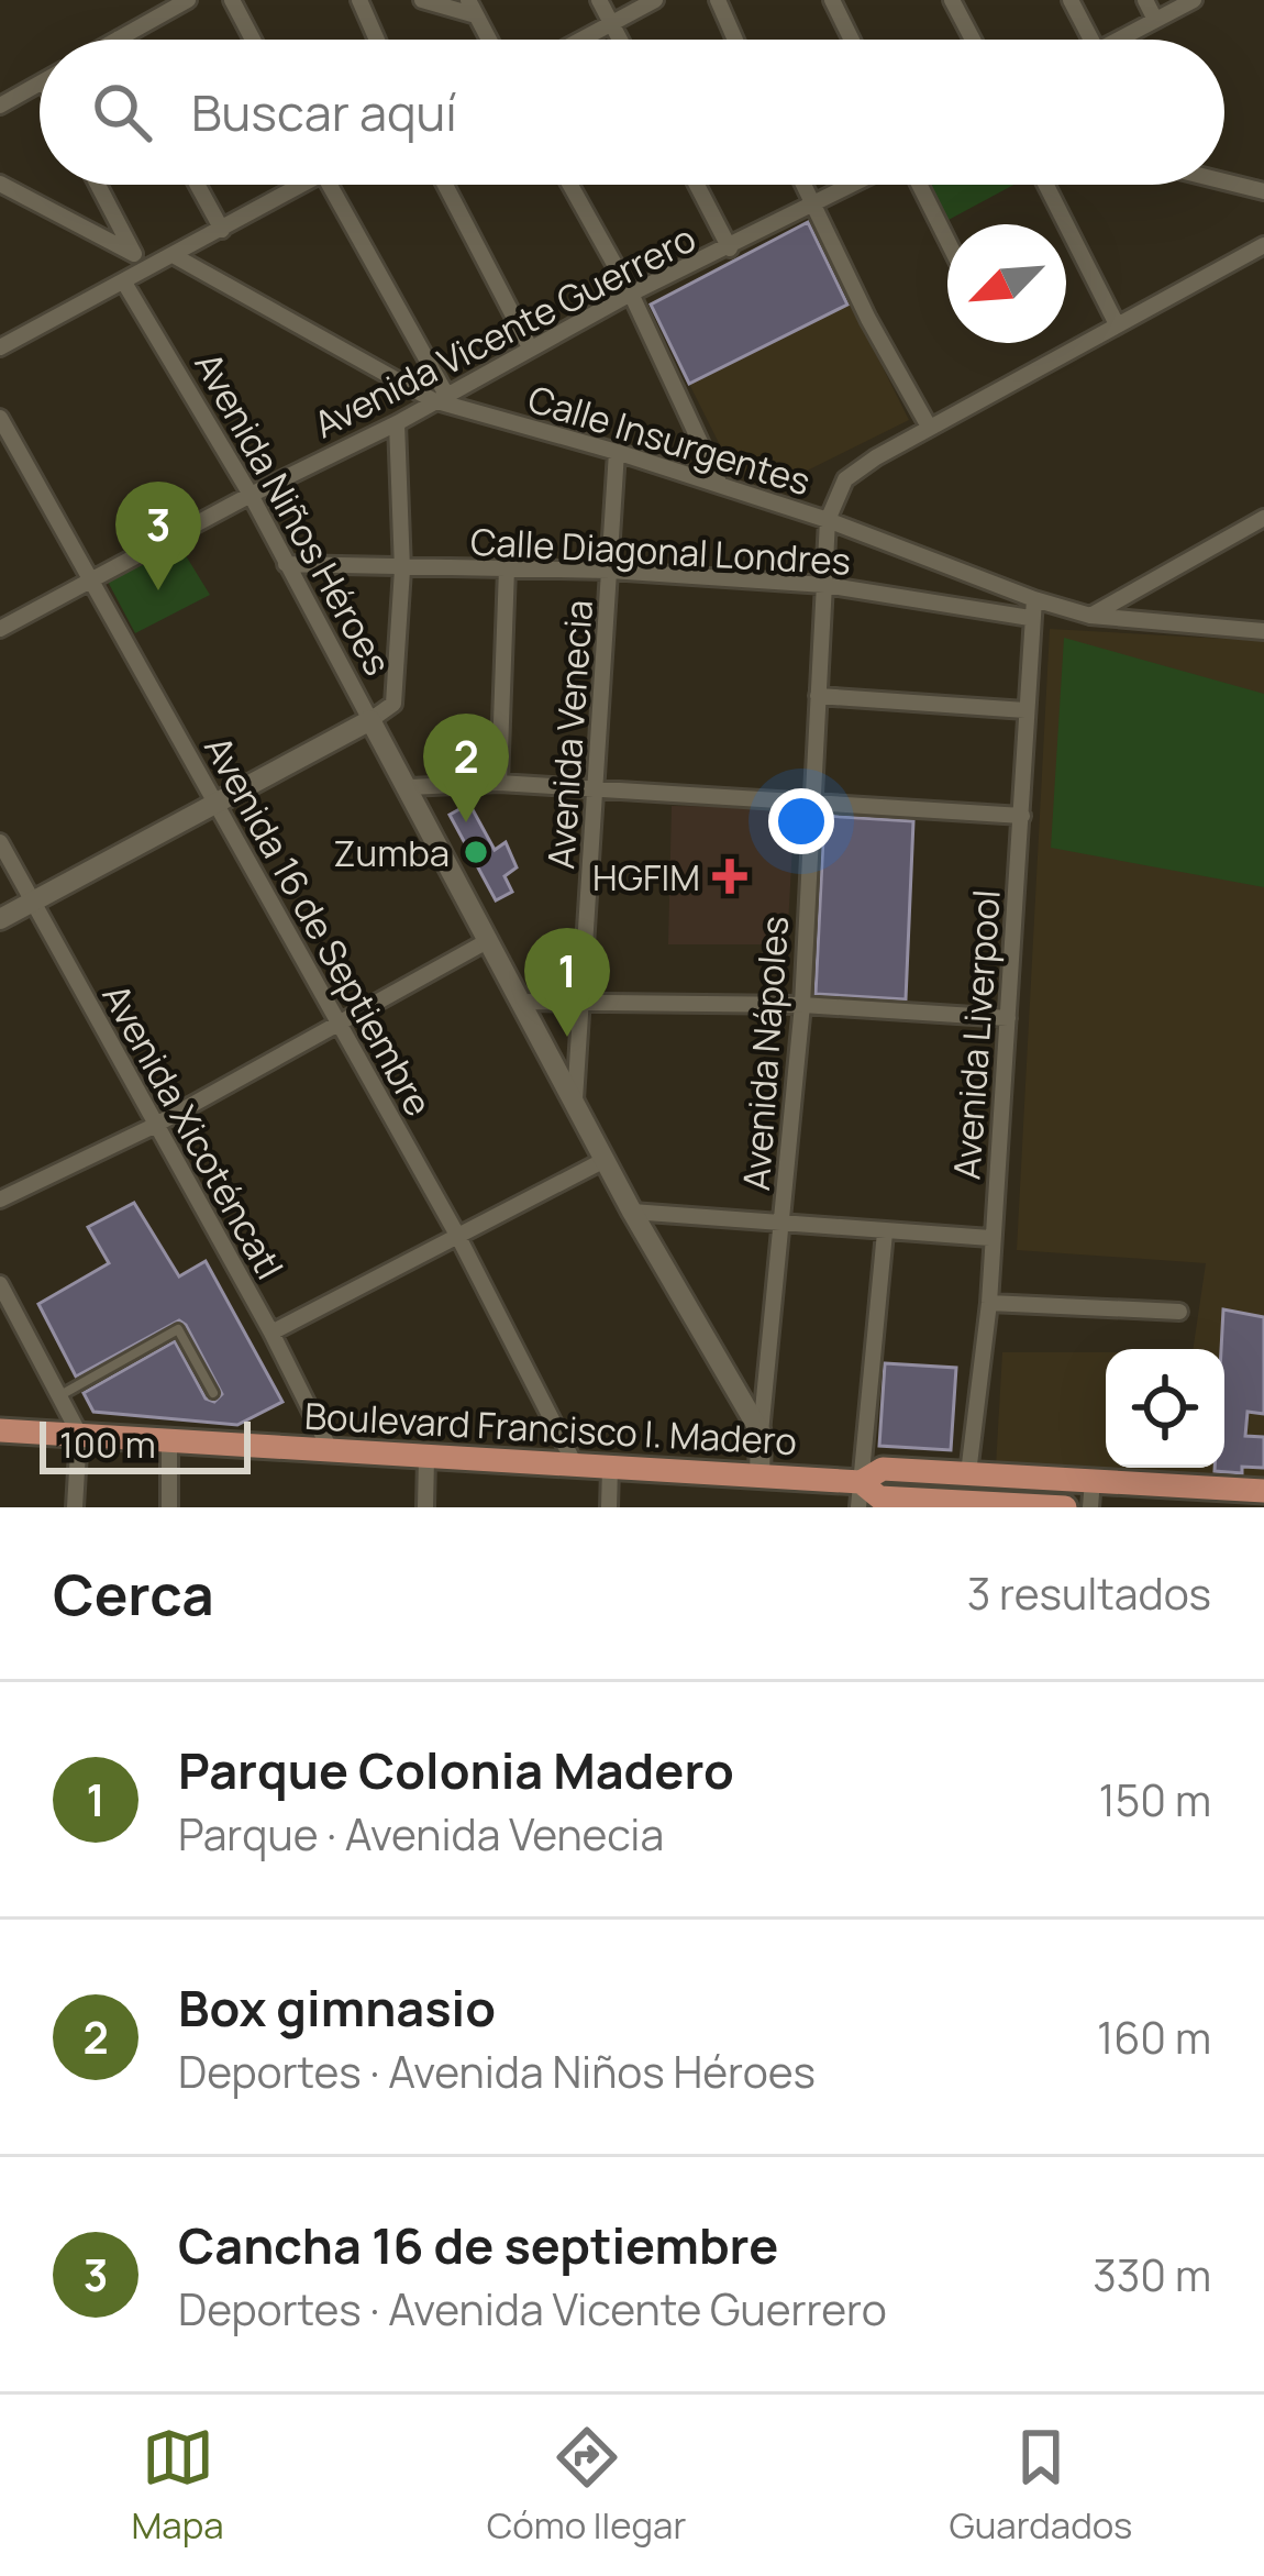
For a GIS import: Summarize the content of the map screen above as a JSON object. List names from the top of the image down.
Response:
{
  "streets": {
    "main road": ["Boulevard Francisco I. Madero"],
    "street": [
      "Avenida Vicente Guerrero",
      "Calle Insurgentes",
      "Avenida Niños Héroes",
      "Calle Diagonal Londres",
      "Avenida Venecia",
      "Avenida 16 de Septiembre",
      "Avenida Liverpool",
      "Avenida Nápoles",
      "Avenida Xicoténcatl"
    ]
  },
  "crossings": [
    ["Avenida Vicente Guerrero", "Calle Insurgentes"],
    ["Avenida Vicente Guerrero", "Avenida Niños Héroes"],
    ["Avenida Vicente Guerrero", "Avenida 16 de Septiembre"],
    ["Calle Insurgentes", "Avenida Venecia"],
    ["Calle Insurgentes", "Avenida Liverpool"],
    ["Calle Insurgentes", "Avenida Nápoles"],
    ["Avenida Niños Héroes", "Calle Diagonal Londres"],
    ["Avenida Niños Héroes", "Avenida Venecia"],
    ["Avenida Niños Héroes", "Avenida Nápoles"],
    ["Calle Diagonal Londres", "Avenida Venecia"],
    ["Calle Diagonal Londres", "Avenida Liverpool"],
    ["Calle Diagonal Londres", "Avenida Nápoles"],
    ["Avenida 16 de Septiembre", "Boulevard Francisco I. Madero"],
    ["Avenida Liverpool", "Boulevard Francisco I. Madero"],
    ["Avenida Xicoténcatl", "Boulevard Francisco I. Madero"]
  ],
  "places": {
    "other": ["Zumba"],
    "health": ["HGFIM"]
  },
  "scale_bar": "100 m",
  "north": "bottom left",
  "page": {
    "search": "Buscar aquí",
    "pins": ["3", "2", "1"],
    "scale": "100 m",
    "heading": ["Cerca", "3 resultados"],
    "list": [
      {
        "mark": "1",
        "name": "Parque Colonia Madero",
        "note": "Parque · Avenida Venecia",
        "value": "150 m"
      },
      {
        "mark": "2",
        "name": "Box gimnasio",
        "note": "Deportes · Avenida Niños Héroes",
        "value": "160 m"
      },
      {
        "mark": "3",
        "name": "Cancha 16 de septiembre",
        "note": "Deportes · Avenida Vicente Guerrero",
        "value": "330 m"
      }
    ],
    "nav": ["Mapa", "Cómo llegar", "Guardados"]
  }
}
